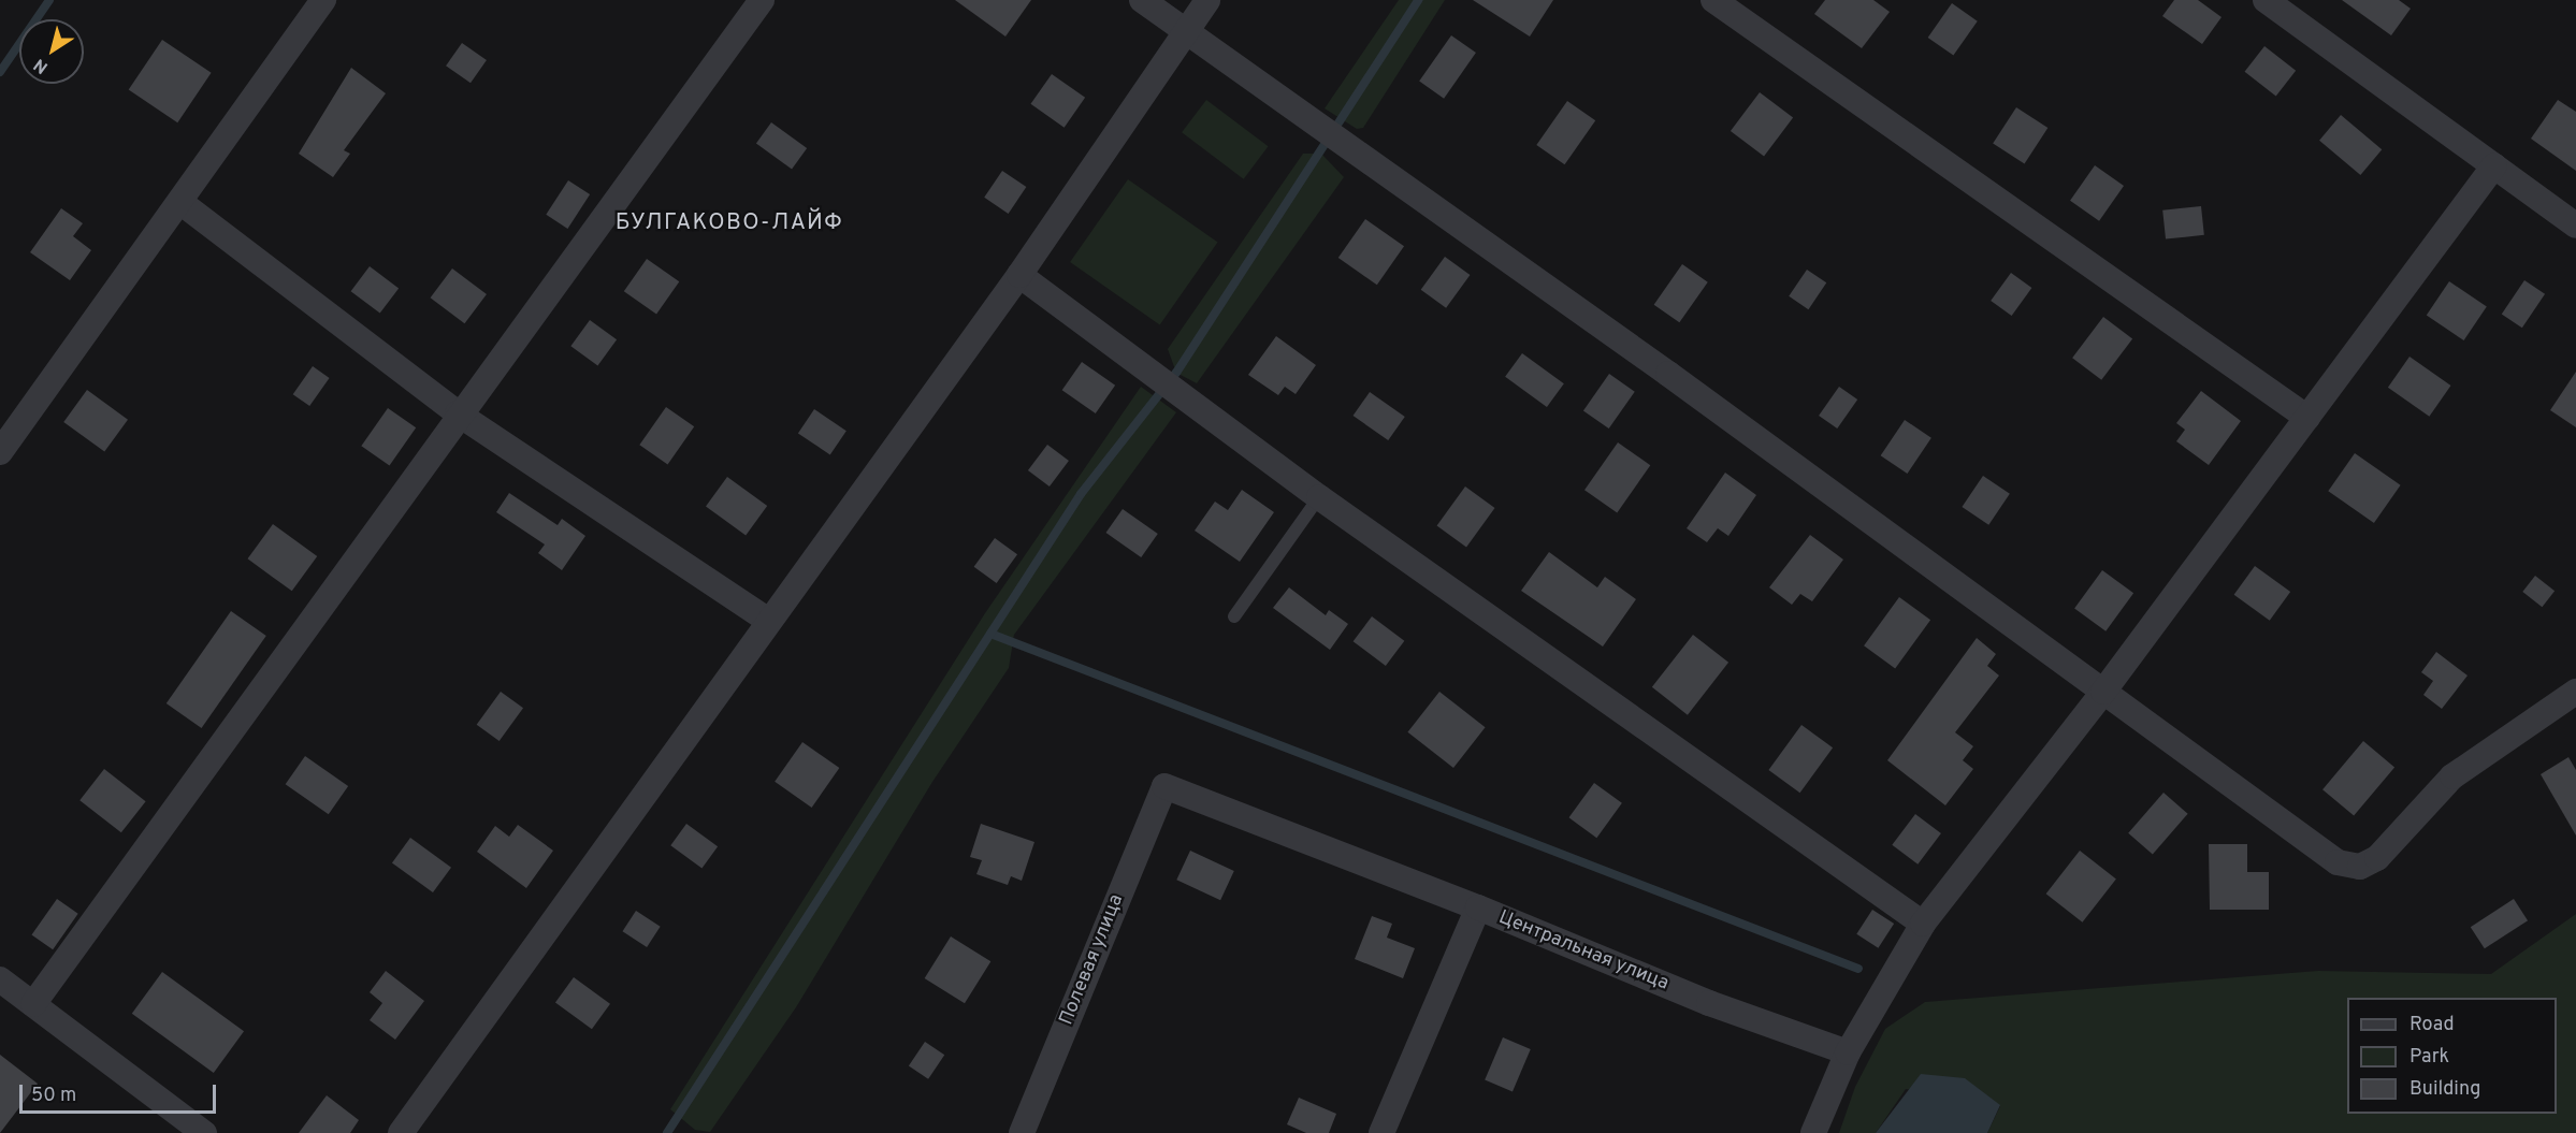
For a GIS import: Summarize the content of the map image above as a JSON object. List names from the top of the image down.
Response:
{
  "streets": {
    "street": ["Центральная улица", "Полевая улица"]
  },
  "crossings": [
    ["Центральная улица", "Полевая улица"]
  ],
  "districts": ["БУЛГАКОВО-ЛАЙФ"],
  "legend": ["Road", "Park", "Building"],
  "scale_bar": "50 m",
  "north": "bottom left"
}
